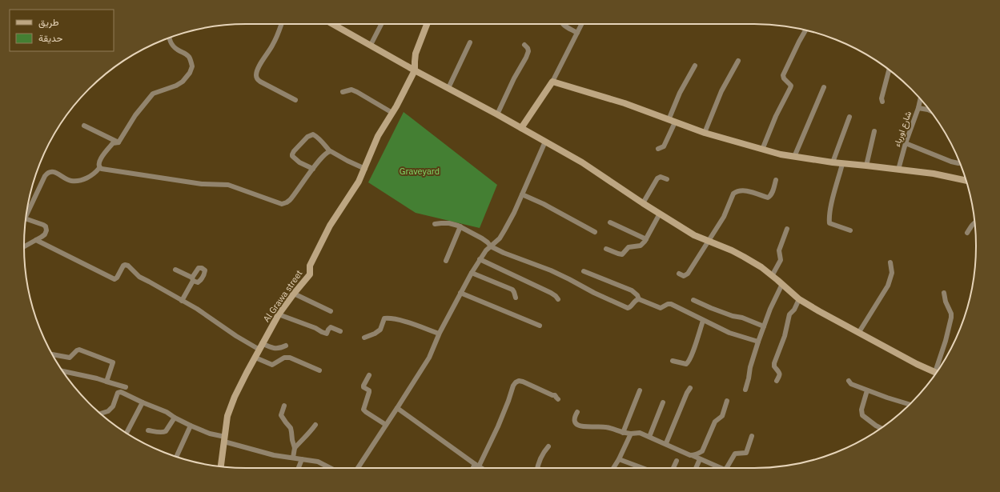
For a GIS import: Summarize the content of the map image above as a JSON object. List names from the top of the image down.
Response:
{
  "streets": {
    "street": ["شارع اورباء", "Al Grawa street"]
  },
  "parks": ["Graveyard"],
  "legend": ["طريق", "حديقة"]
}
